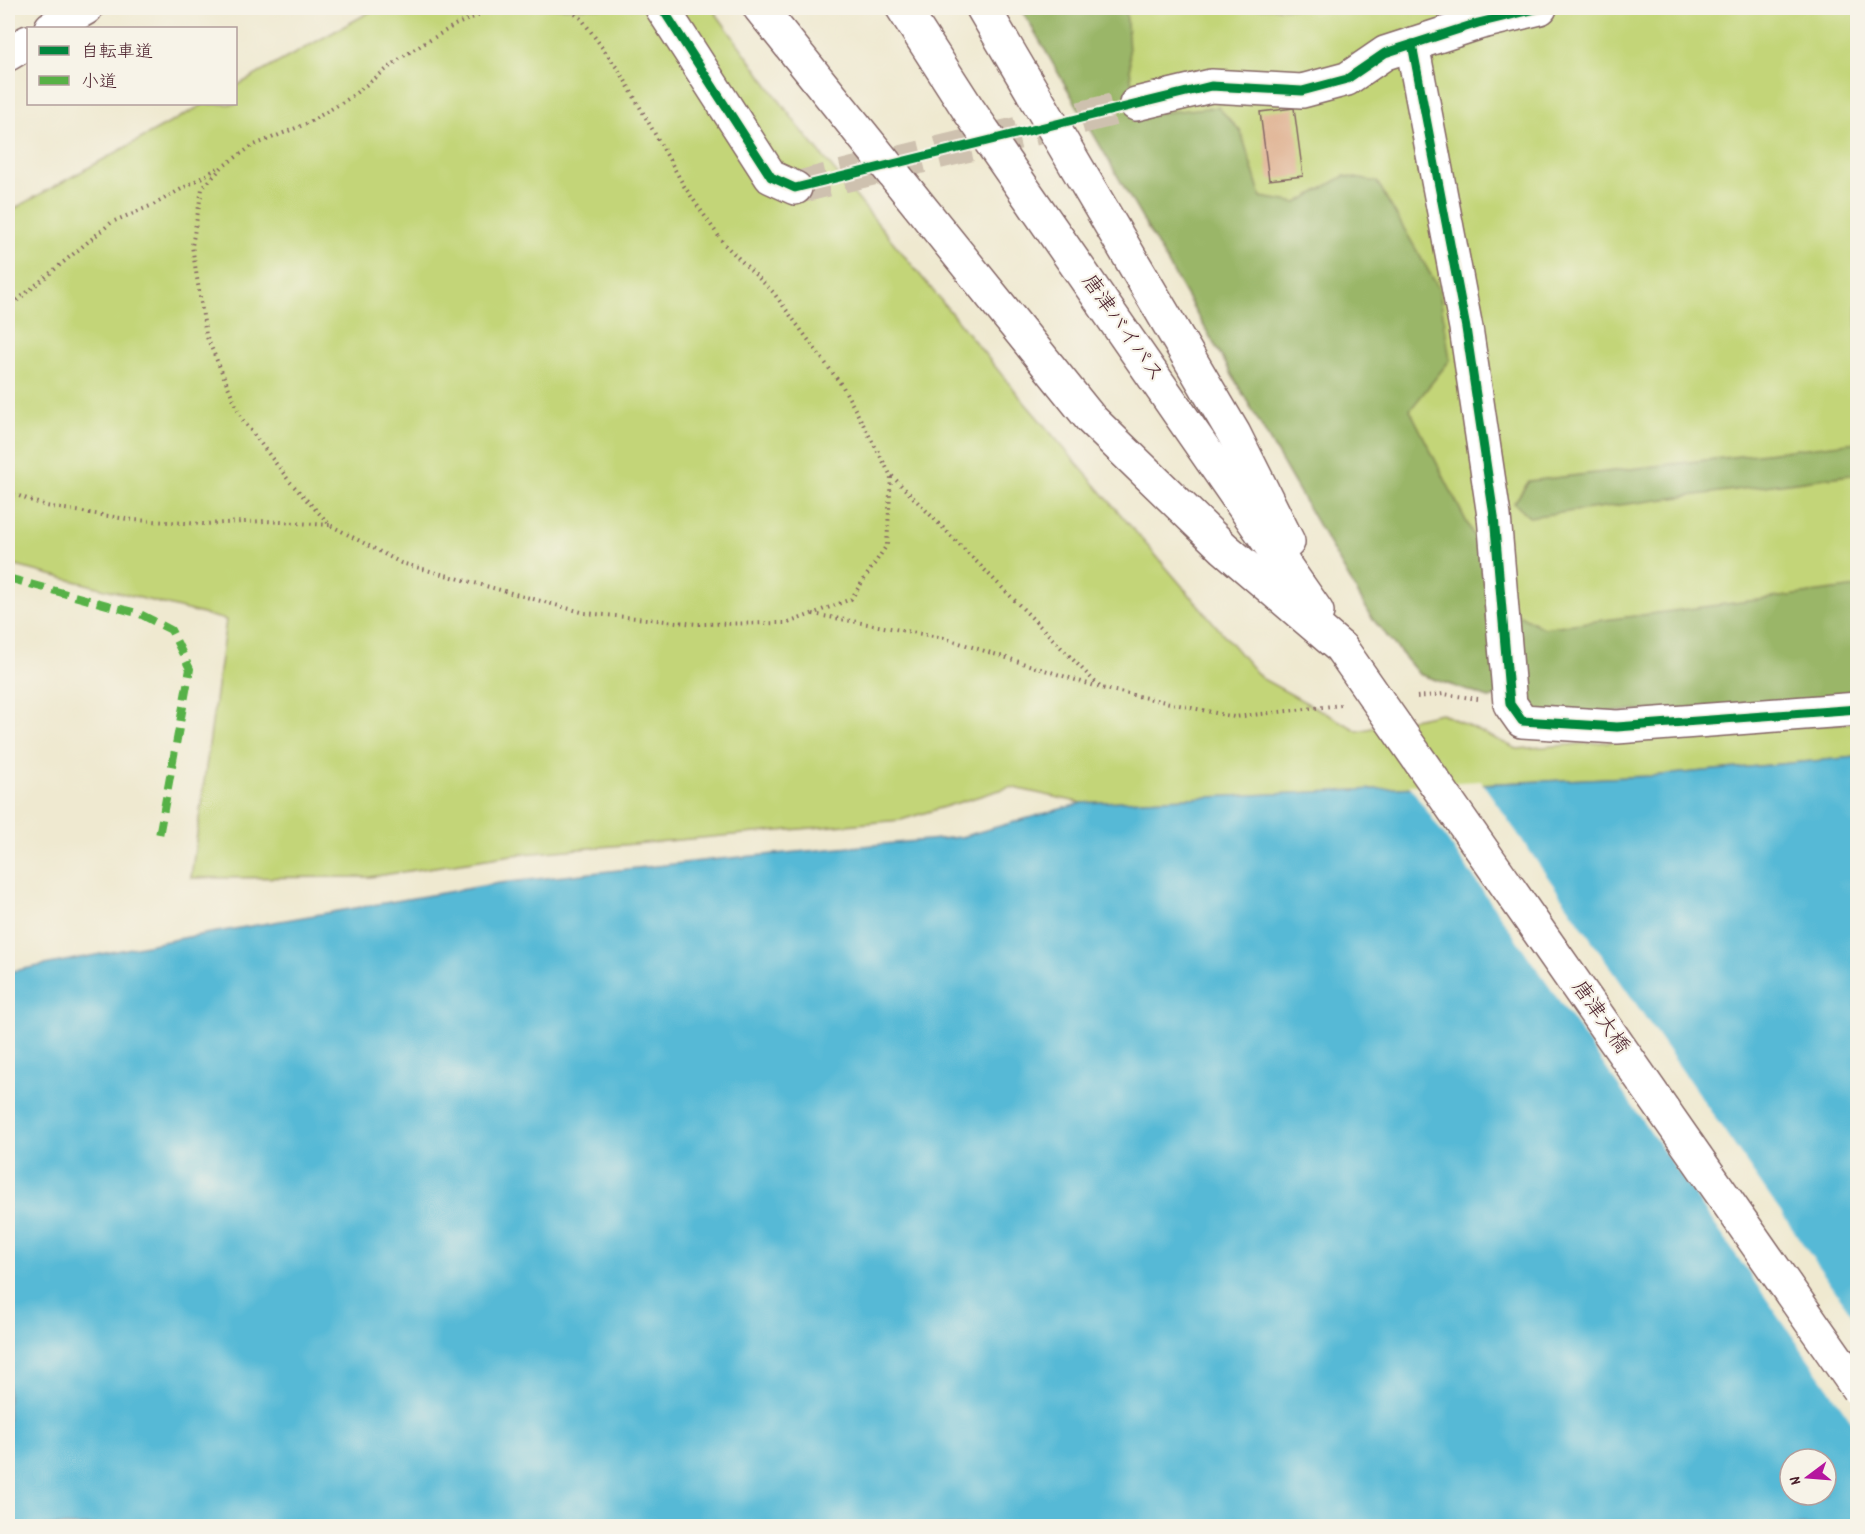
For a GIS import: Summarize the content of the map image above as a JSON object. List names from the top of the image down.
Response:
{
  "streets": {
    "main road": ["唐津バイパス", "唐津大橋"]
  },
  "crossings": [
    ["唐津バイパス", "唐津大橋"]
  ],
  "legend": ["自転車道", "小道"],
  "north": "left"
}
